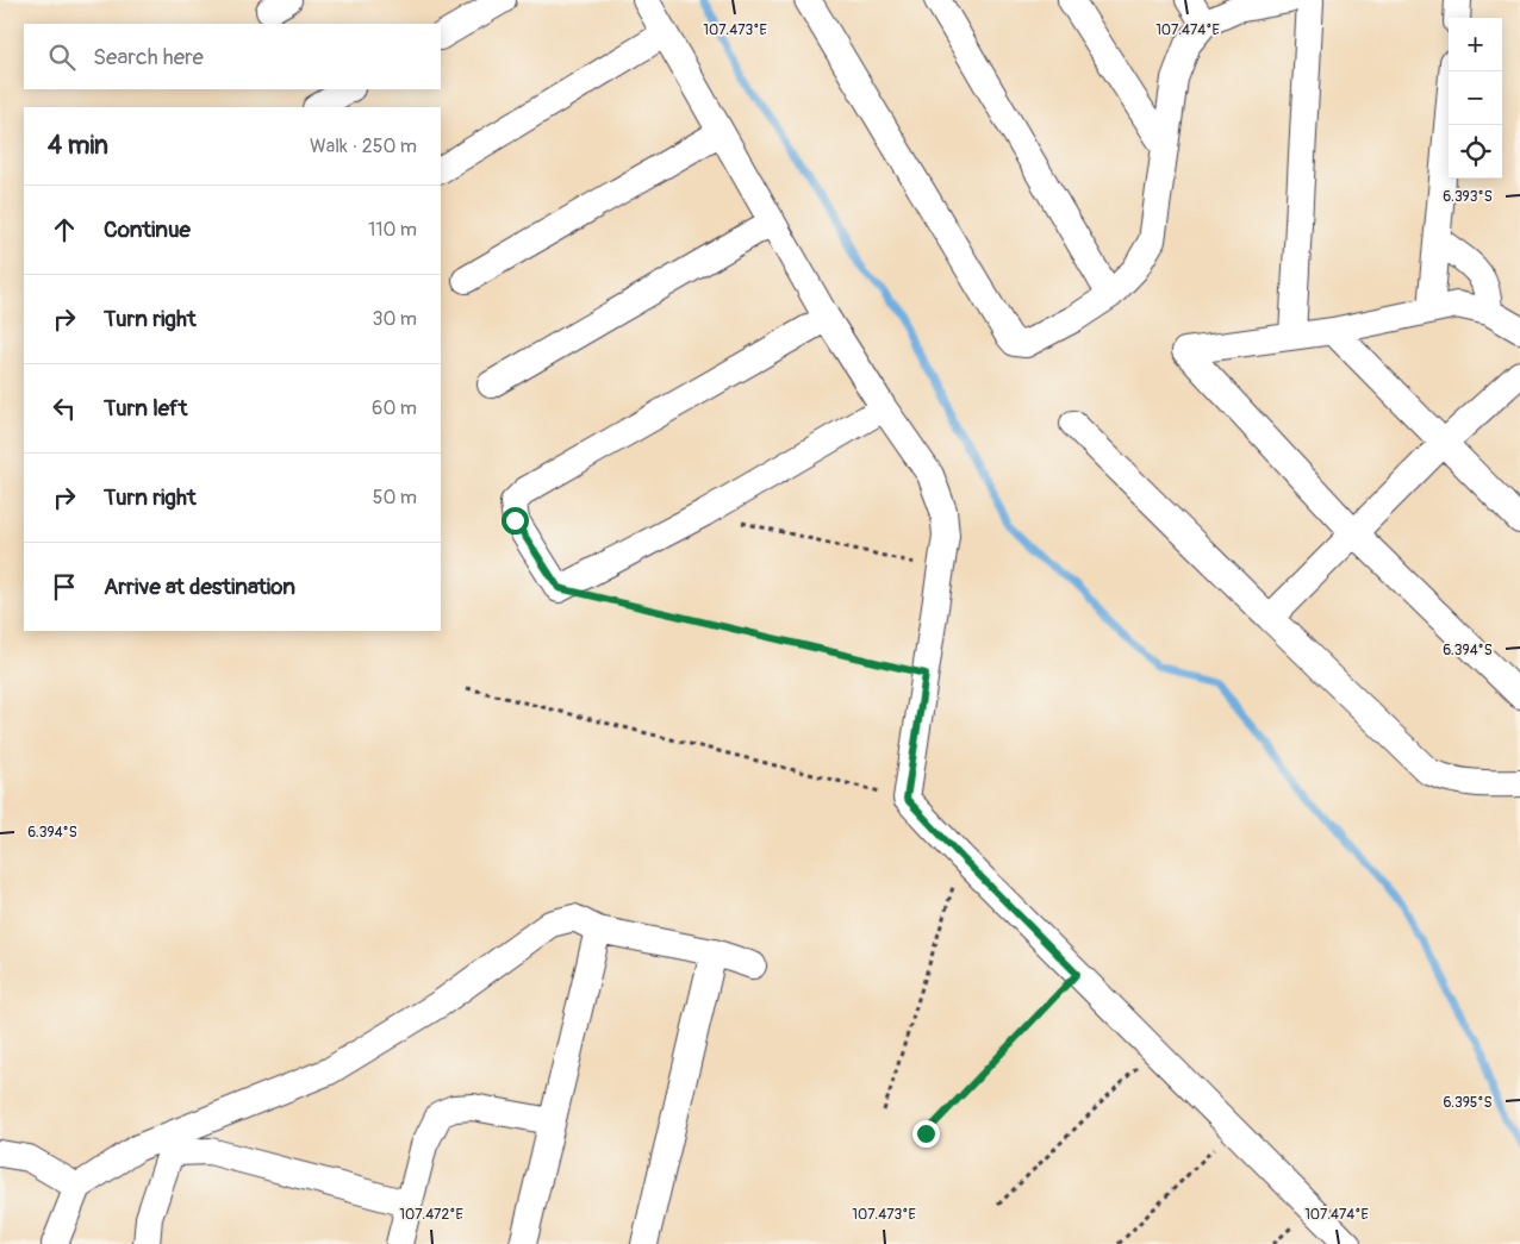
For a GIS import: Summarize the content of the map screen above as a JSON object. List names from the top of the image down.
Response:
{
  "page": {
    "map_buttons": ["+", "−"],
    "search": "Search here",
    "heading": ["4 min", "Walk · 250 m"],
    "list": [
      ["Continue", "110 m"],
      ["Turn right", "30 m"],
      ["Turn left", "60 m"],
      ["Turn right", "50 m"],
      "Arrive at destination"
    ]
  },
  "coordinates": [
    "107.473°E",
    "107.474°E",
    "6.393°S",
    "6.394°S",
    "6.395°S",
    "107.472°E"
  ]
}
